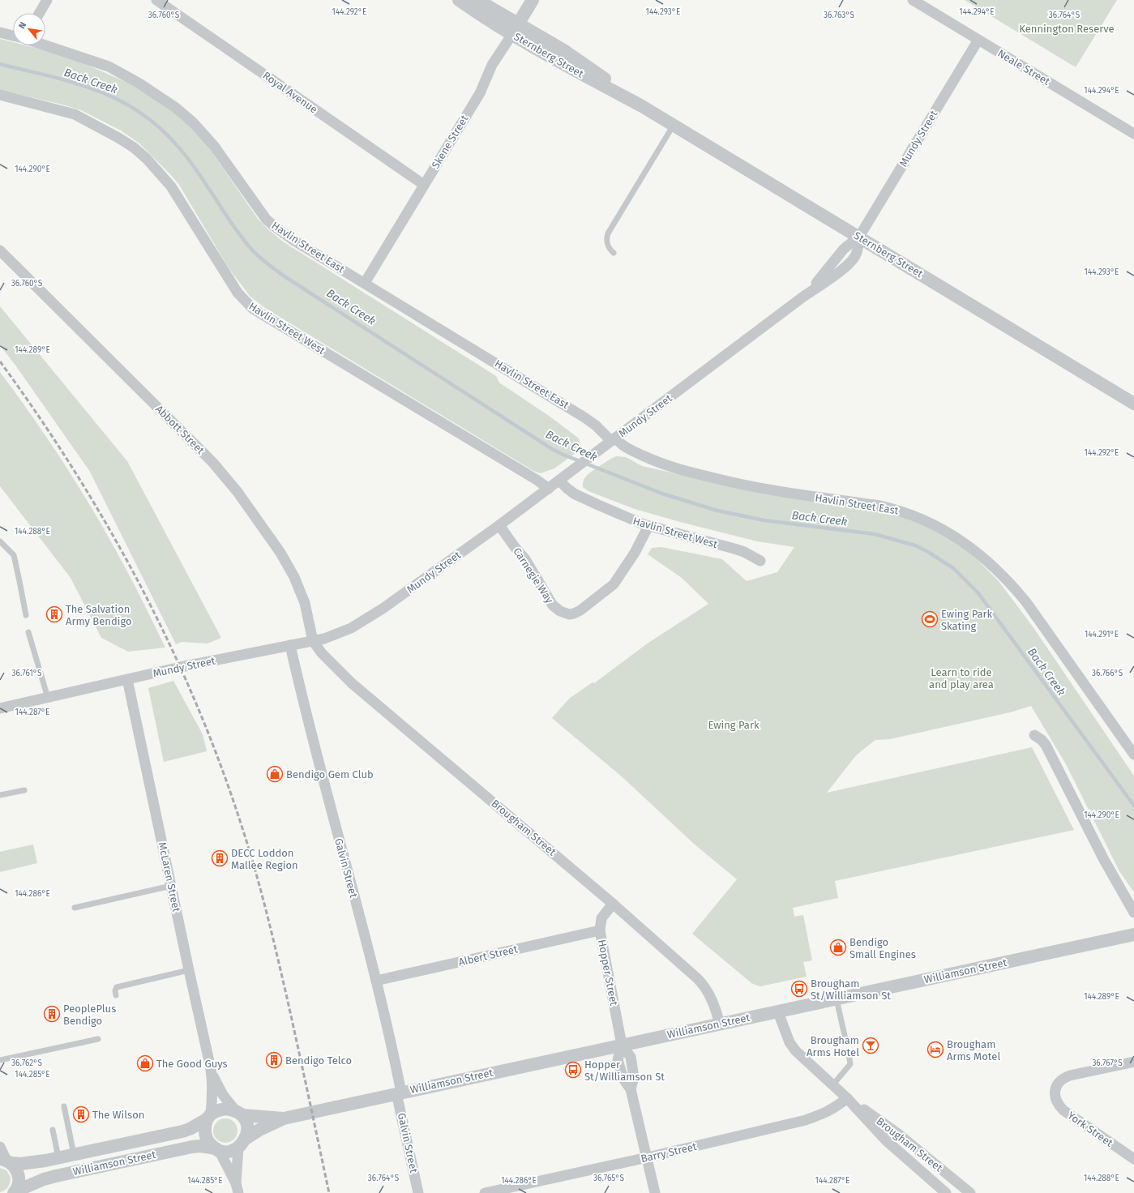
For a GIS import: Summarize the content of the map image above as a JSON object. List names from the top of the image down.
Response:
{
  "streets": {
    "street": [
      "Sternberg Street",
      "Neale Street",
      "Royal Avenue",
      "Mundy Street",
      "Skene Street",
      "Havlin Street East",
      "Havlin Street West",
      "Abbott Street",
      "Carnegie Way",
      "Brougham Street",
      "Galvin Street",
      "McLaren Street",
      "Albert Street",
      "Williamson Street",
      "Hopper Street",
      "York Street",
      "Barry Street"
    ]
  },
  "crossings": [
    ["Sternberg Street", "Mundy Street"],
    ["Sternberg Street", "Skene Street"],
    ["Neale Street", "Mundy Street"],
    ["Royal Avenue", "Skene Street"],
    ["Mundy Street", "Havlin Street East"],
    ["Mundy Street", "Havlin Street West"],
    ["Mundy Street", "Abbott Street"],
    ["Mundy Street", "Carnegie Way"],
    ["Mundy Street", "Brougham Street"],
    ["Mundy Street", "Galvin Street"],
    ["Mundy Street", "McLaren Street"],
    ["Skene Street", "Havlin Street East"],
    ["Havlin Street West", "Carnegie Way"],
    ["Abbott Street", "Brougham Street"],
    ["Brougham Street", "Williamson Street"],
    ["Brougham Street", "Hopper Street"],
    ["Brougham Street", "Barry Street"],
    ["Galvin Street", "Albert Street"],
    ["Galvin Street", "Williamson Street"],
    ["McLaren Street", "Williamson Street"],
    ["Albert Street", "Hopper Street"],
    ["Williamson Street", "Hopper Street"],
    ["Hopper Street", "Barry Street"]
  ],
  "water": ["Back Creek"],
  "parks": ["Kennington Reserve", "Learn to ride and play area", "Ewing Park"],
  "places": {
    "building": [
      "The Salvation Army Bendigo",
      "DECC Loddon Mallee Region",
      "PeoplePlus Bendigo",
      "Bendigo Telco",
      "The Wilson"
    ],
    "sports": ["Ewing Park Skating"],
    "shop": ["Bendigo Gem Club", "Bendigo Small Engines", "The Good Guys"],
    "bus stop": ["Brougham St/Williamson St", "Hopper St/Williamson St"],
    "bar": ["Brougham Arms Hotel"],
    "hotel": ["Brougham Arms Motel"]
  },
  "north": "top left",
  "coordinates": [
    "144.292°E",
    "144.294°E",
    "144.293°E",
    "36.760°S",
    "36.763°S",
    "36.764°S",
    "144.290°E",
    "144.289°E",
    "144.288°E",
    "144.291°E",
    "36.761°S",
    "36.766°S",
    "144.287°E",
    "144.286°E",
    "36.762°S",
    "36.767°S",
    "144.285°E",
    "36.765°S"
  ]
}
